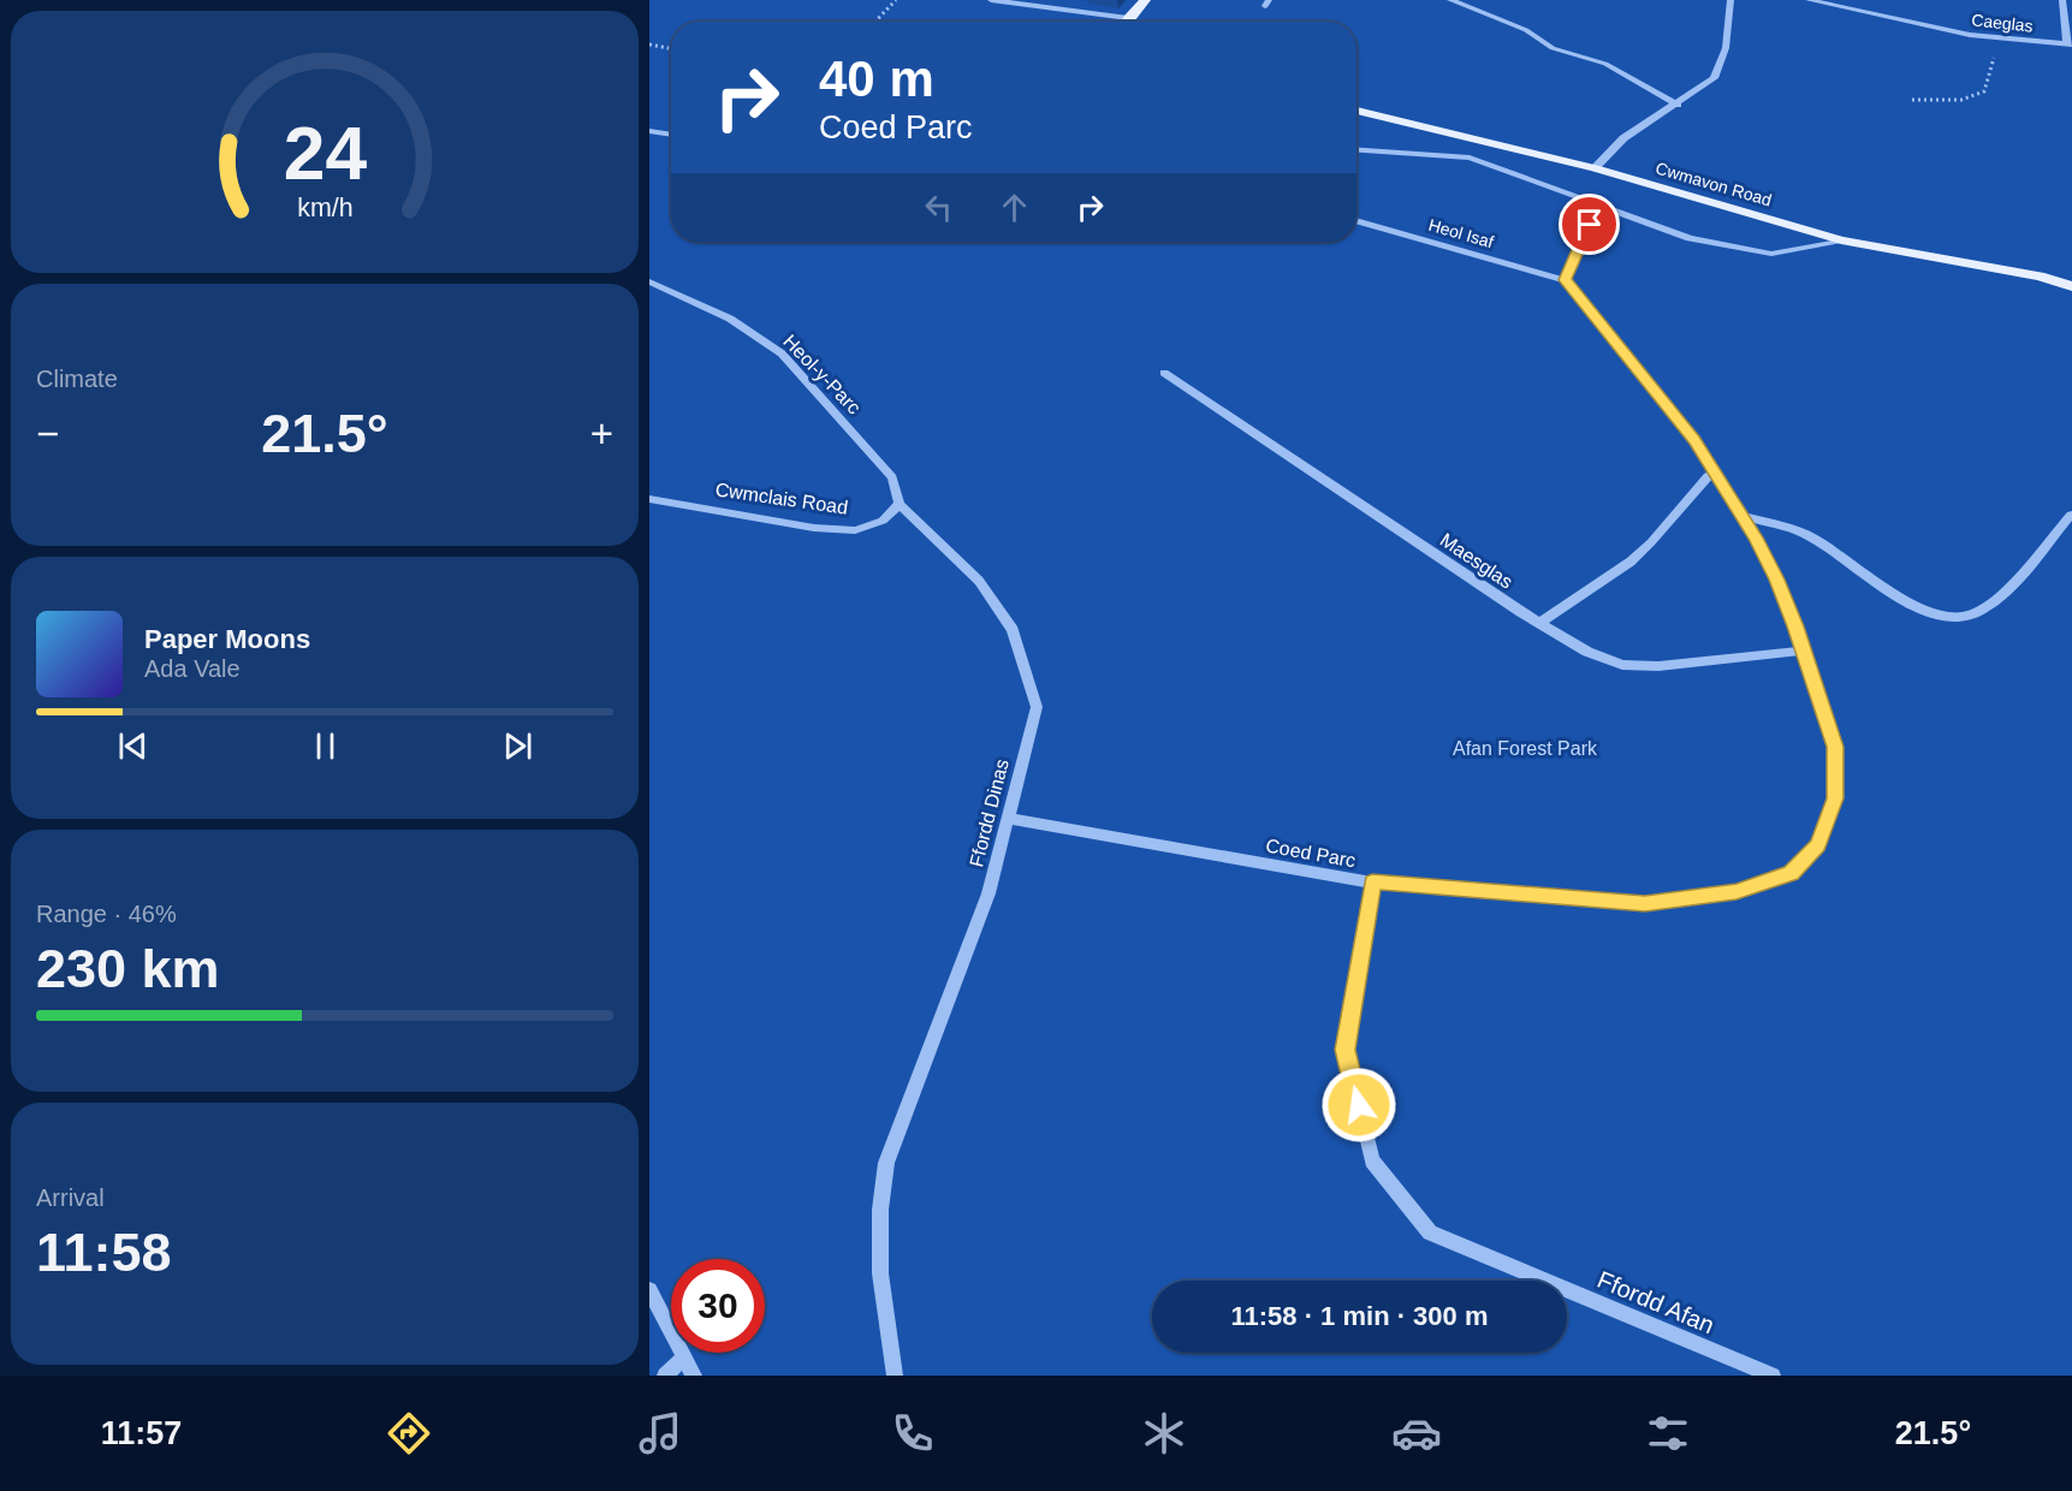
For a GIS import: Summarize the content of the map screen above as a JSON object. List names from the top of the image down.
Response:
{
  "streets": {
    "main road": ["Cwmavon Road"],
    "street": [
      "Caeglas",
      "Heol Isaf",
      "Heol-y-Parc",
      "Cwmclais Road",
      "Maesglas",
      "Ffordd Dinas",
      "Coed Parc",
      "Ffordd Afan"
    ]
  },
  "crossings": [
    ["Heol Isaf", "Coed Parc"],
    ["Heol-y-Parc", "Cwmclais Road"],
    ["Heol-y-Parc", "Ffordd Dinas"],
    ["Cwmclais Road", "Ffordd Dinas"],
    ["Maesglas", "Coed Parc"],
    ["Ffordd Dinas", "Coed Parc"],
    ["Coed Parc", "Ffordd Afan"]
  ],
  "parks": ["Afan Forest Park"],
  "page": {
    "turn": ["40 m", "Coed Parc"],
    "tile": [
      "Climate",
      ["Range · 46%", "230 km"],
      ["Arrival", "11:58"]
    ],
    "heat": ["−", "21.5°", "+"],
    "song": ["Paper Moons", "Ada Vale"],
    "limit": "30",
    "trip": "11:58 · 1 min · 300 m",
    "tabs": ["11:57", "21.5°"],
    "gauge": ["24", "km/h"]
  }
}
